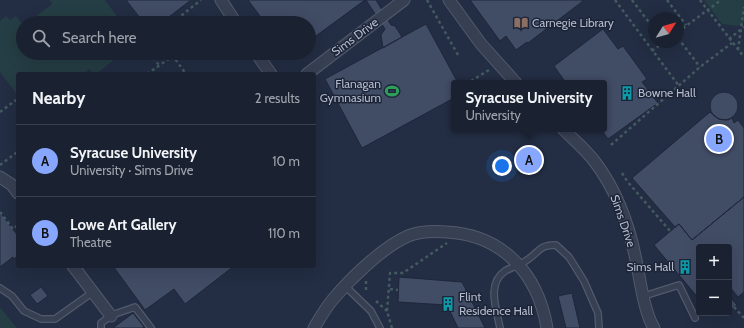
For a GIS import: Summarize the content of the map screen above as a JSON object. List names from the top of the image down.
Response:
{
  "streets": {
    "street": ["Sims Drive"]
  },
  "places": {
    "library": ["Carnegie Library"],
    "sports": ["Flanagan Gymnasium"],
    "building": ["Bowne Hall", "Sims Hall", "Flint Residence Hall"]
  },
  "north": "top right",
  "page": {
    "search": "Search here",
    "heading": ["Nearby", "2 results"],
    "popup": ["Syracuse University", "University"],
    "pins": ["B", "A"],
    "list": [
      {
        "mark": "A",
        "name": "Syracuse University",
        "note": "University · Sims Drive",
        "value": "10 m"
      },
      {
        "mark": "B",
        "name": "Lowe Art Gallery",
        "note": "Theatre",
        "value": "110 m"
      }
    ],
    "map_buttons": ["+", "−"]
  }
}
